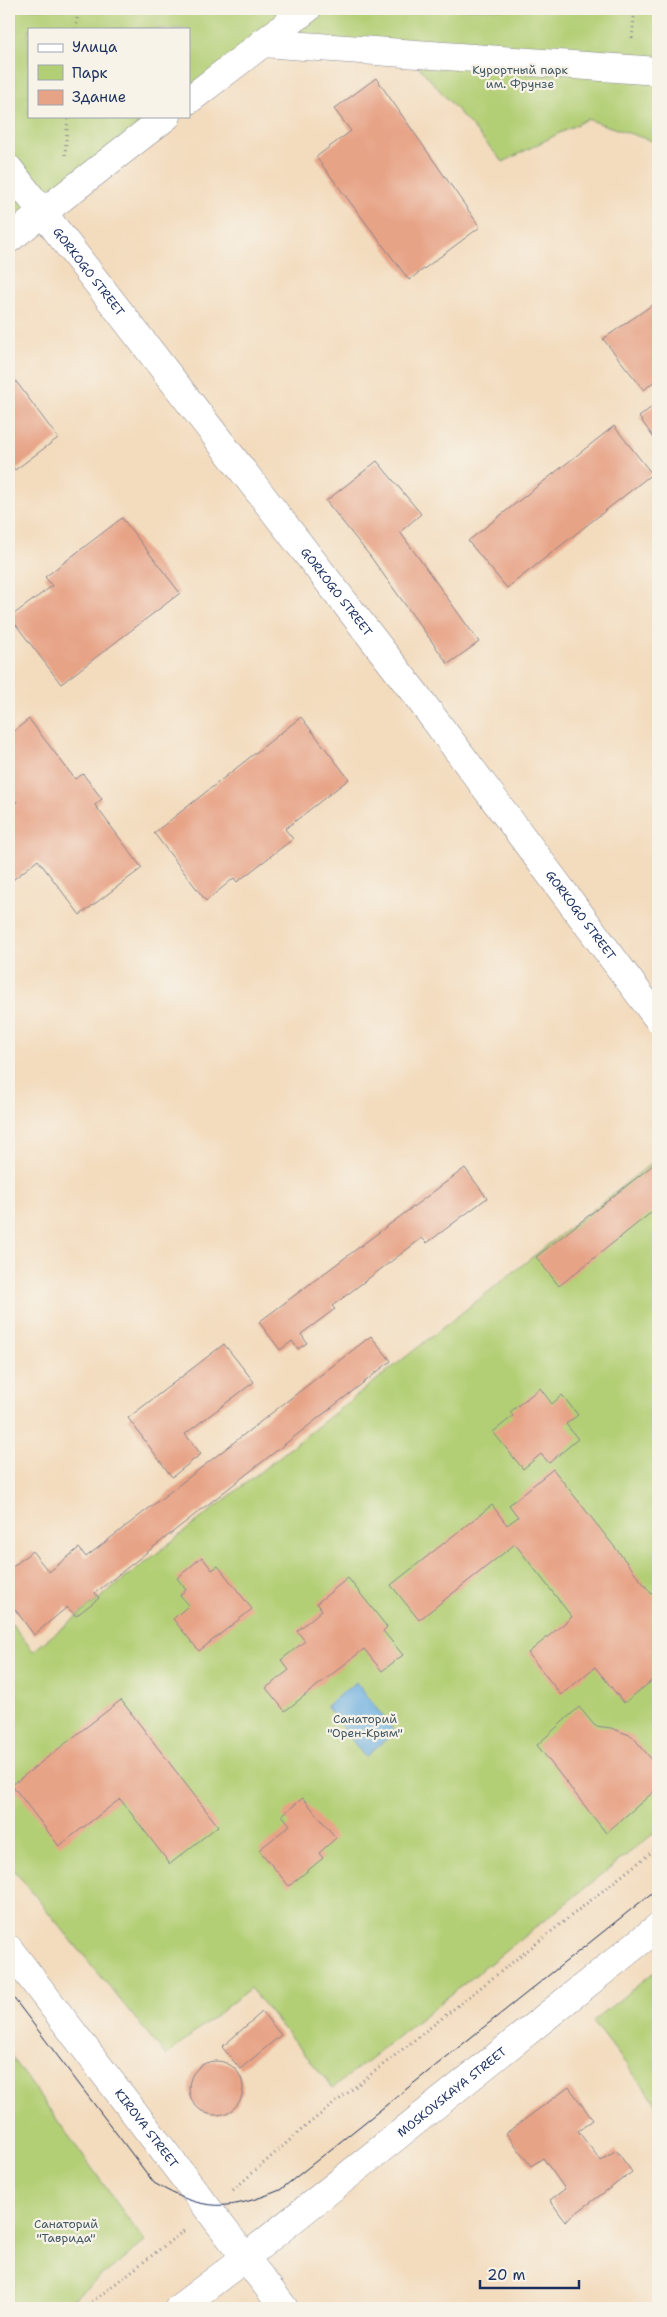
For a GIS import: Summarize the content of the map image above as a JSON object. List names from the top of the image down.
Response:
{
  "streets": {
    "street": ["GORKOGO STREET", "MOSKOVSKAYA STREET", "KIROVA STREET"]
  },
  "crossings": [
    ["MOSKOVSKAYA STREET", "KIROVA STREET"]
  ],
  "parks": ["Курортный парк им. Фрунзе", "Санаторий \"Орен-Крым\"", "Санаторий \"Таврида\""],
  "legend": ["Улица", "Парк", "Здание"],
  "scale_bar": "20 m"
}
